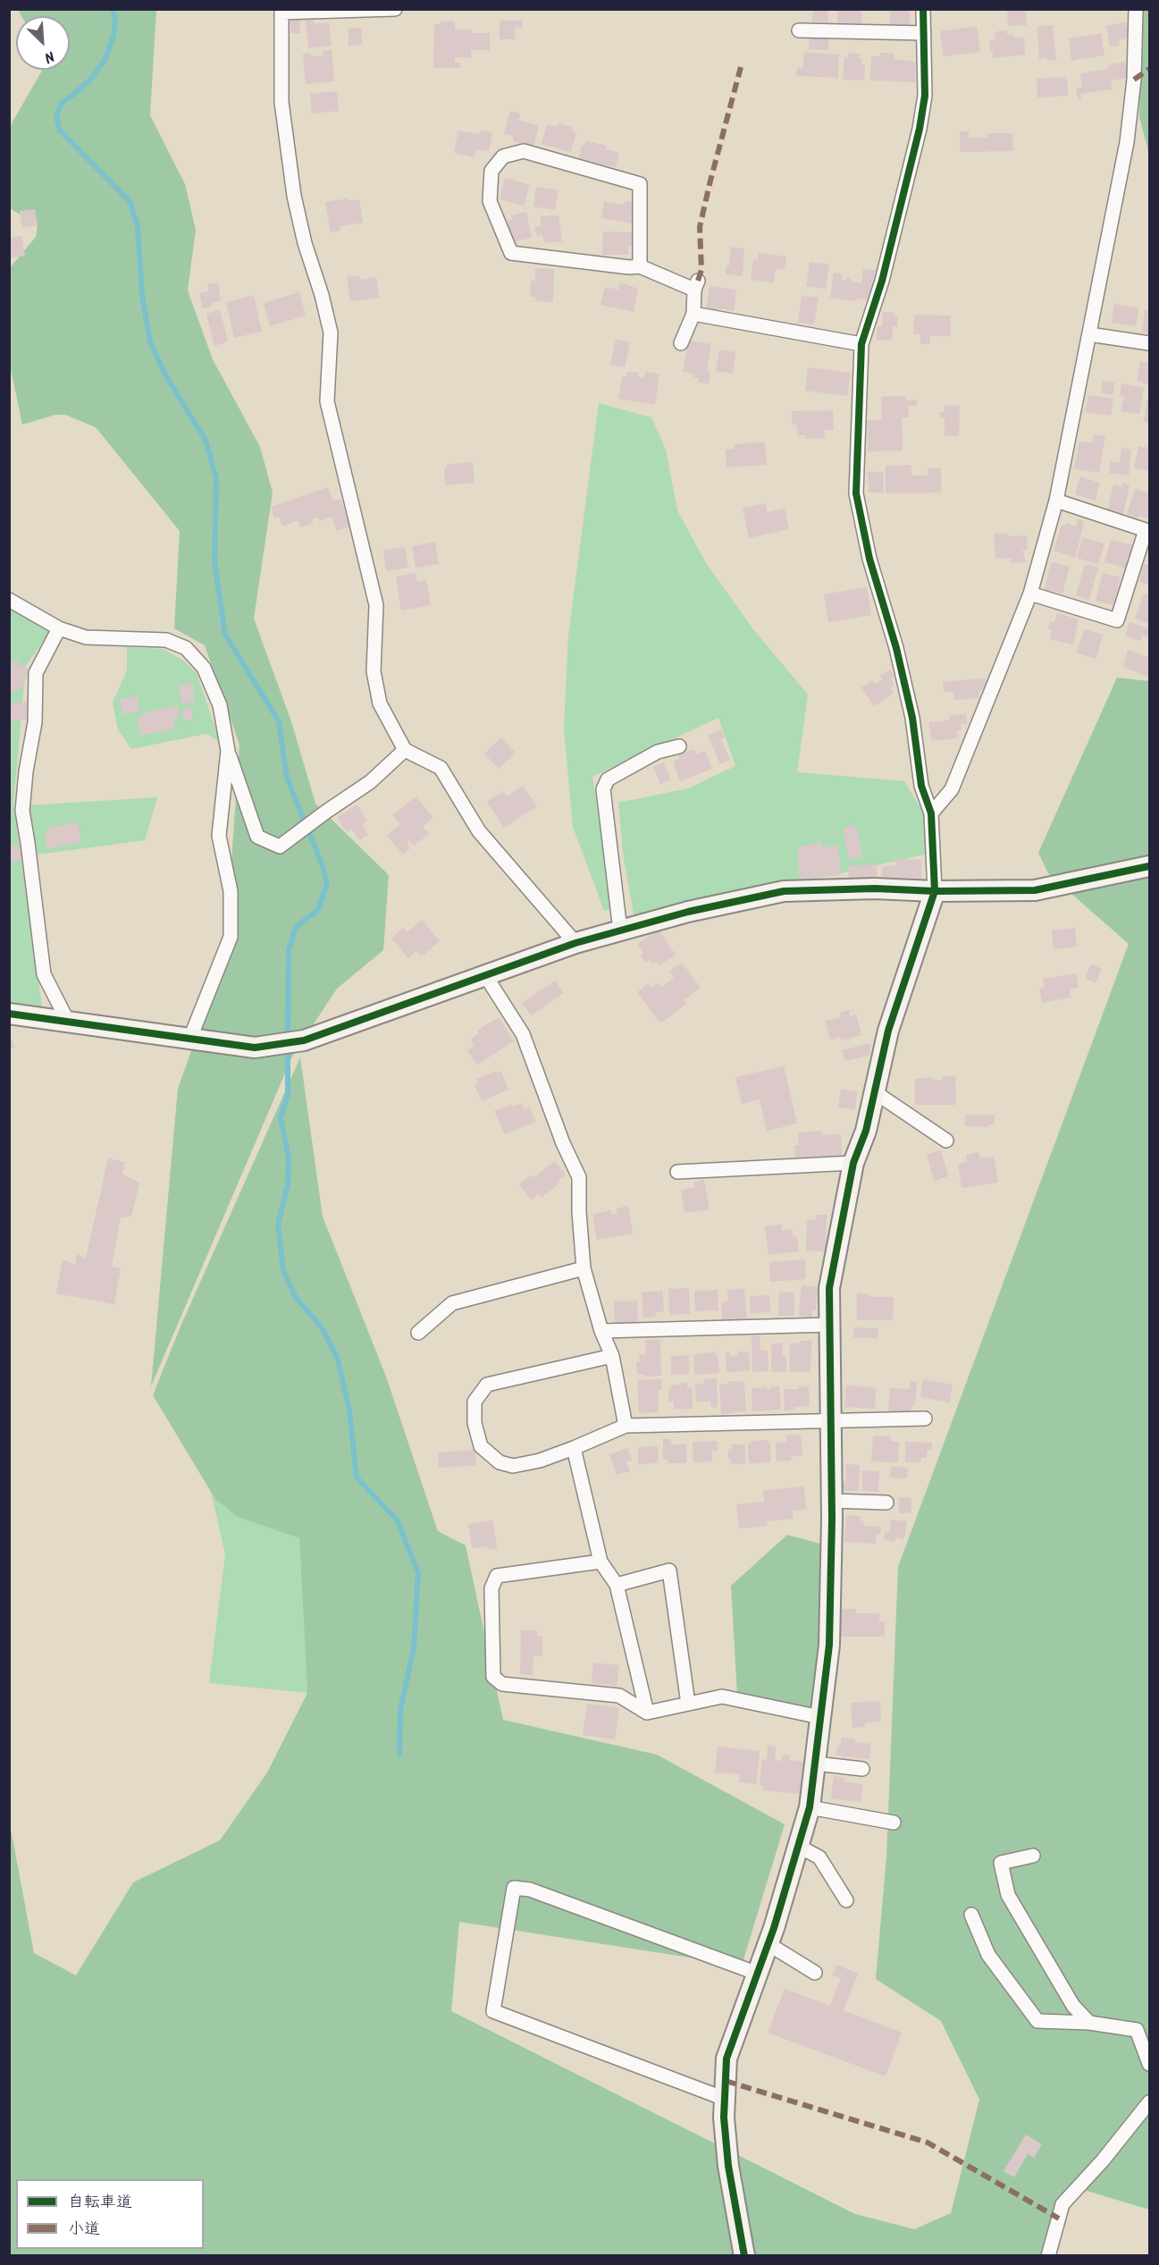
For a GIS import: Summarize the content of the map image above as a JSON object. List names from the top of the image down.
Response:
{
  "legend": ["自転車道", "小道"],
  "north": "bottom right"
}
